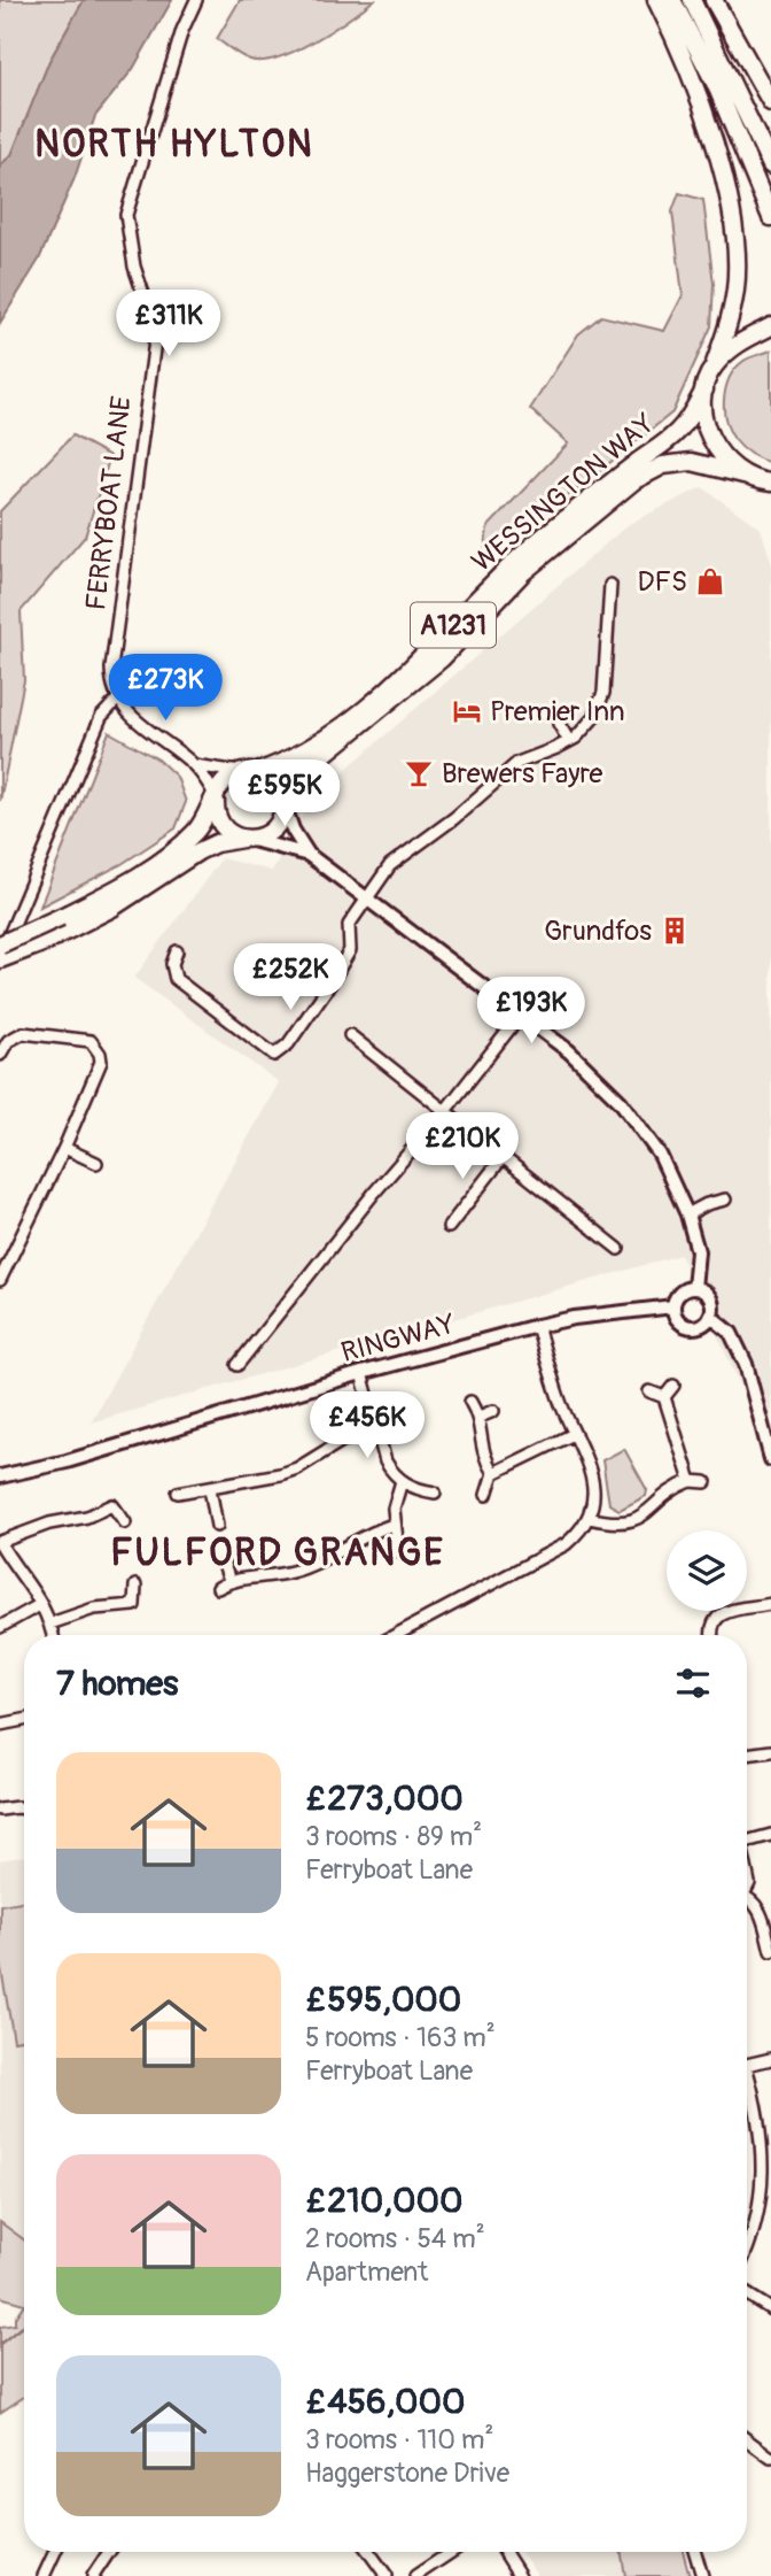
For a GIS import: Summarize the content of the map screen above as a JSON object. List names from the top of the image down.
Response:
{
  "streets": {
    "highway": ["WESSINGTON WAY", "A1231"],
    "street": ["FERRYBOAT LANE", "RINGWAY"]
  },
  "crossings": [
    ["WESSINGTON WAY", "A1231"]
  ],
  "districts": ["NORTH HYLTON", "FULFORD GRANGE"],
  "places": {
    "shop": ["DFS"],
    "hotel": ["Premier Inn"],
    "bar": ["Brewers Fayre"],
    "building": ["Grundfos"]
  },
  "page": {
    "price": [
      "£311K",
      "£273K",
      "£595K",
      "£252K",
      "£193K",
      "£210K",
      "£456K"
    ],
    "heading": "7 homes",
    "list": [
      {
        "name": "£273,000",
        "note": "3 rooms · 89 m² · Ferryboat Lane"
      },
      {
        "name": "£595,000",
        "note": "5 rooms · 163 m² · Ferryboat Lane"
      },
      {
        "name": "£210,000",
        "note": "2 rooms · 54 m² · Apartment"
      },
      {
        "name": "£456,000",
        "note": "3 rooms · 110 m² · Haggerstone Drive"
      }
    ]
  }
}
